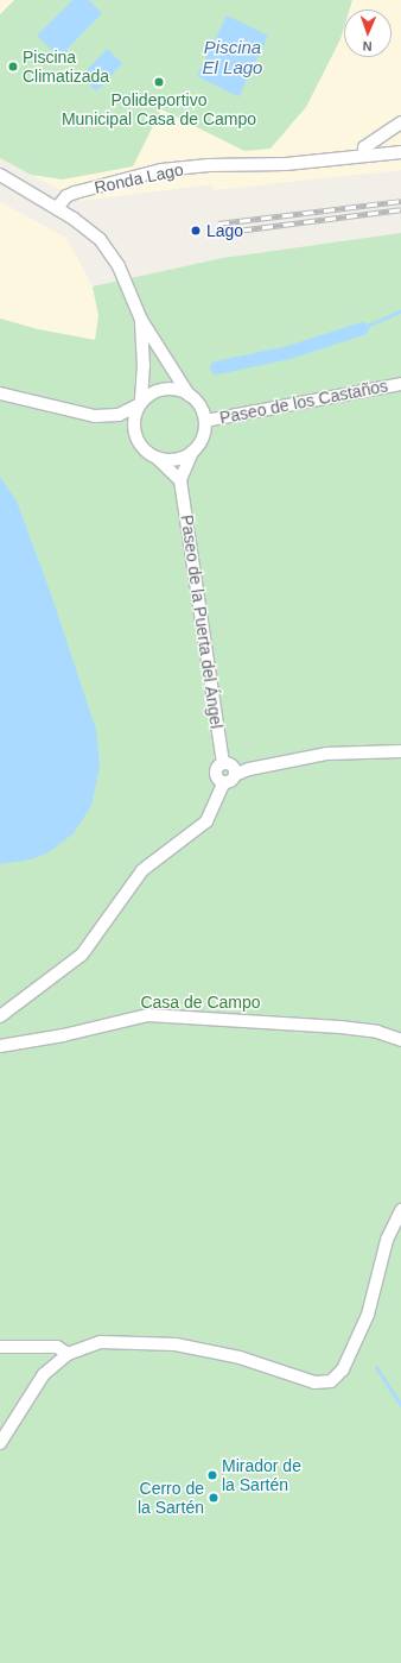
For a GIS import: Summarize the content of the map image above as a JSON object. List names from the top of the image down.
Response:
{
  "streets": {
    "street": ["Ronda Lago", "Paseo de los Castaños", "Paseo de la Puerta del Ángel"]
  },
  "water": ["Piscina El Lago"],
  "parks": ["Casa de Campo"],
  "places": [
    "Piscina Climatizada",
    "Polideportivo Municipal Casa de Campo",
    "Lago",
    "Mirador de la Sartén",
    "Cerro de la Sartén"
  ],
  "north": "bottom"
}
